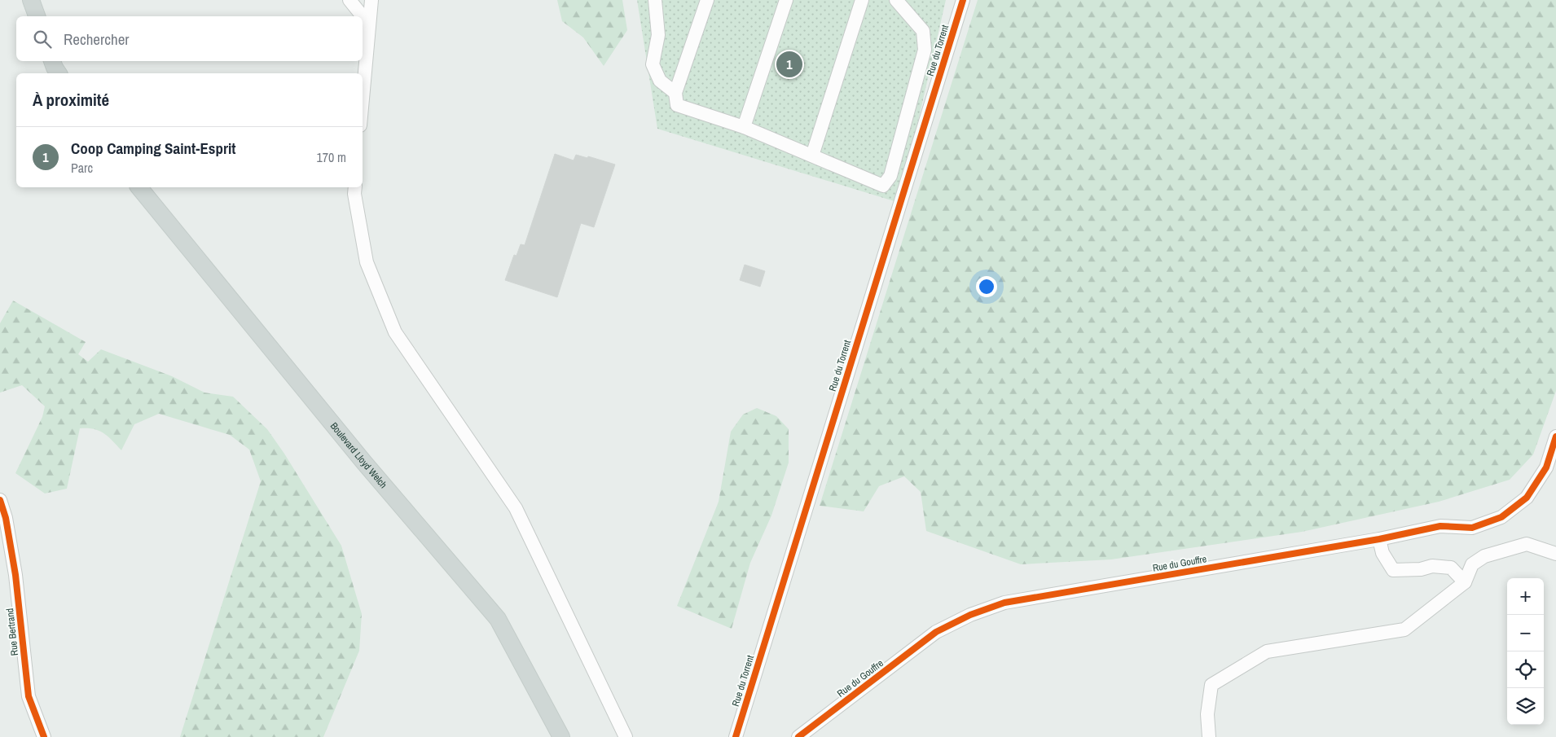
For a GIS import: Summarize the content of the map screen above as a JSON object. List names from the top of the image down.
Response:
{
  "streets": {
    "main road": ["Boulevard Lloyd Welch"],
    "street": ["Rue du Torrent", "Rue du Gouffre", "Rue Bertrand"]
  },
  "page": {
    "search": "Rechercher",
    "pins": "1",
    "heading": "À proximité",
    "list": [
      {
        "mark": "1",
        "name": "Coop Camping Saint-Esprit",
        "note": "Parc",
        "value": "170 m"
      }
    ],
    "map_buttons": ["+", "−"]
  }
}
